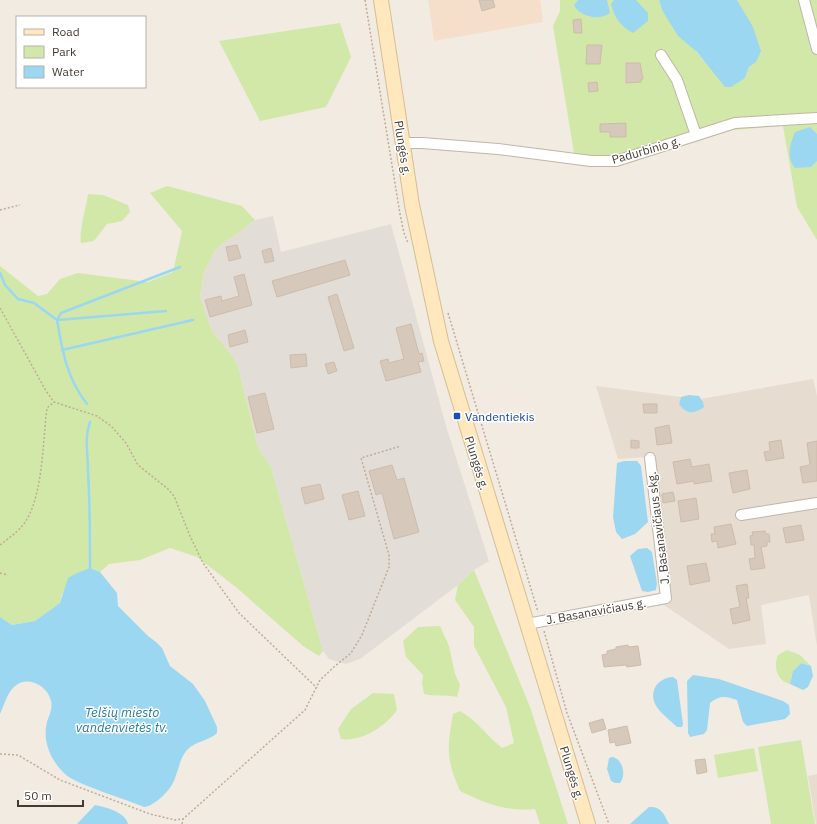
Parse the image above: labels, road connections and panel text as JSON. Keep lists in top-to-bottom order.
{
  "streets": {
    "main road": ["Plungės g."],
    "street": ["Padurbinio g.", "J. Basanavičiaus skg.", "J. Basanavičiaus g."]
  },
  "crossings": [
    ["Plungės g.", "Padurbinio g."],
    ["Plungės g.", "J. Basanavičiaus g."],
    ["J. Basanavičiaus skg.", "J. Basanavičiaus g."]
  ],
  "water": ["Telšių miesto vandenvietės tv."],
  "places": {
    "transit": ["Vandentiekis"]
  },
  "legend": ["Road", "Park", "Water"],
  "scale_bar": "50 m"
}
